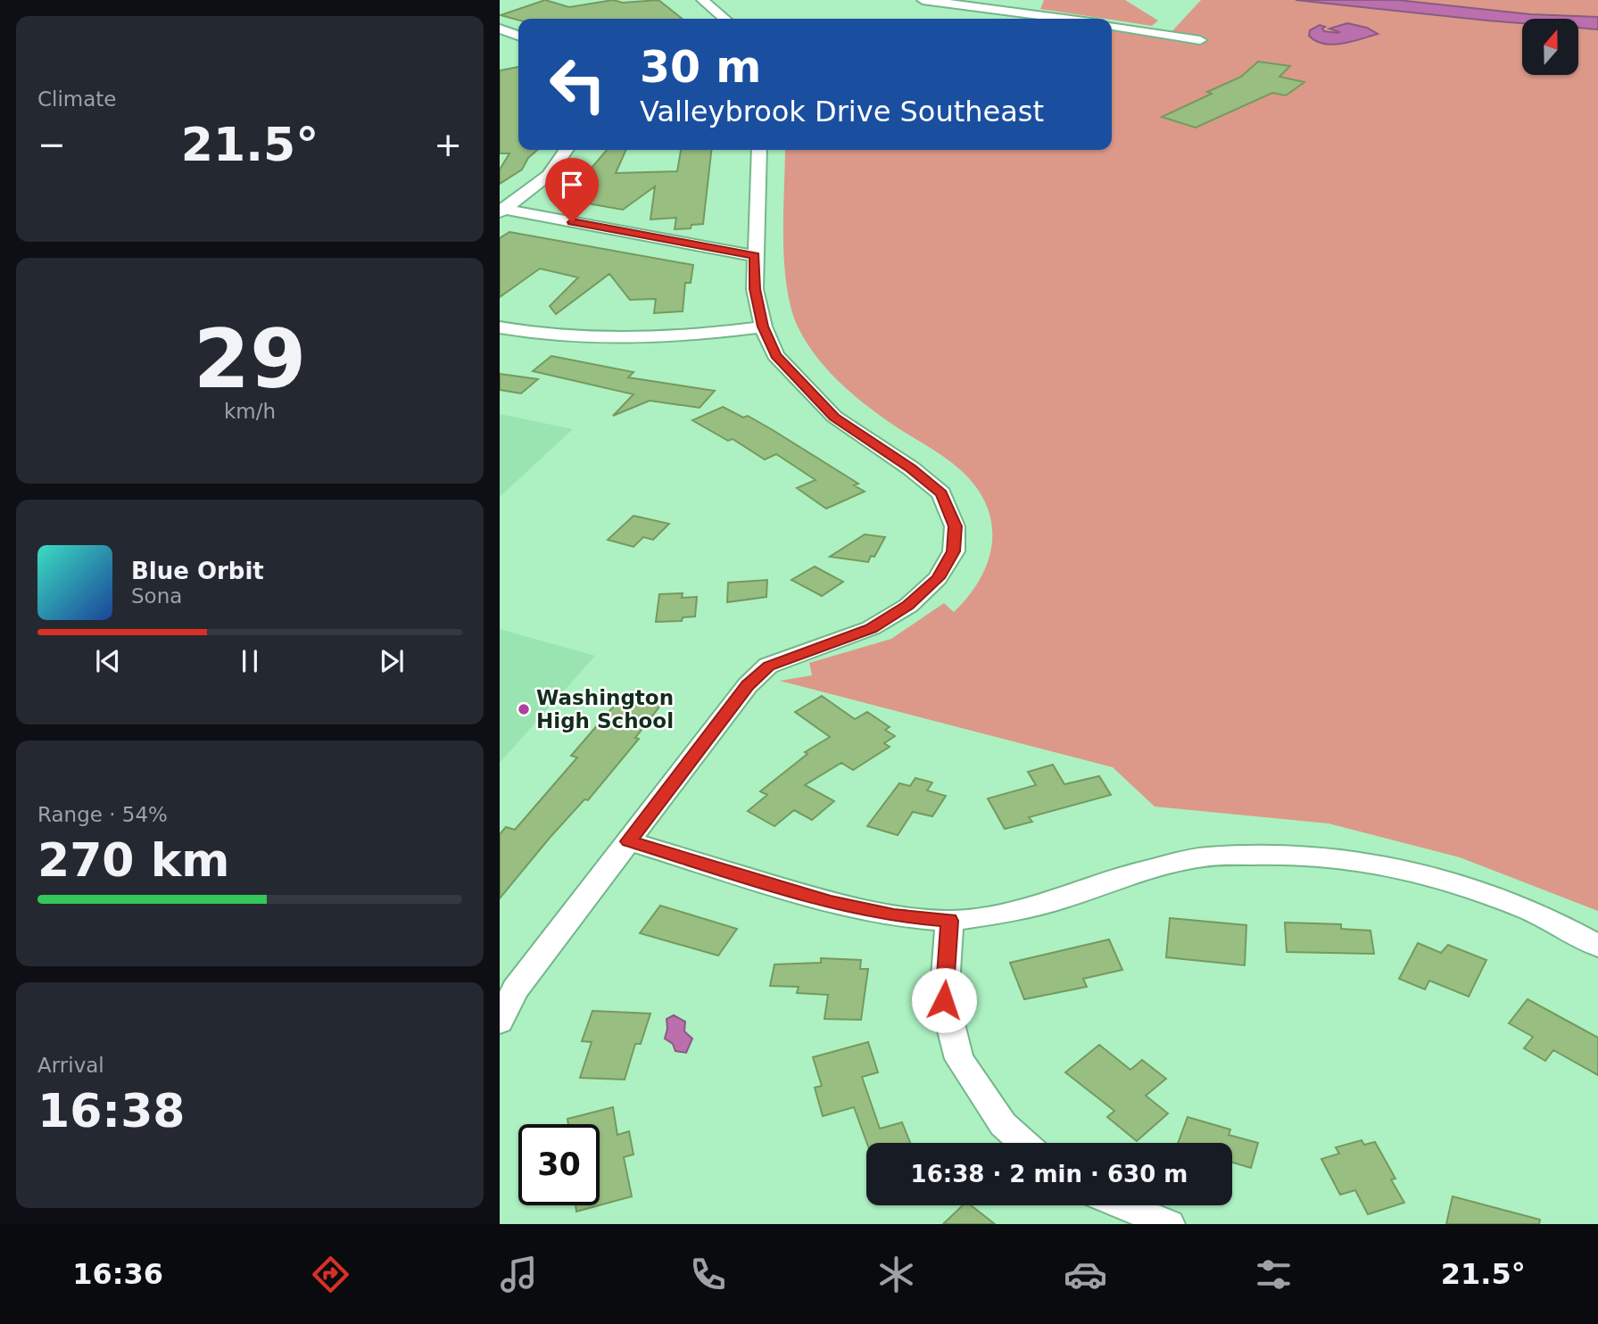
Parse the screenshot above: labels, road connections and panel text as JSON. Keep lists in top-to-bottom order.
{
  "places": ["Washington High School"],
  "north": "top",
  "page": {
    "tile": [
      "Climate",
      ["29", "km/h"],
      ["Range · 54%", "270 km"],
      ["Arrival", "16:38"]
    ],
    "turn": ["30 m", "Valleybrook Drive Southeast"],
    "heat": ["−", "21.5°", "+"],
    "song": ["Blue Orbit", "Sona"],
    "limit": "30",
    "trip": "16:38 · 2 min · 630 m",
    "tabs": ["16:36", "21.5°"]
  }
}
